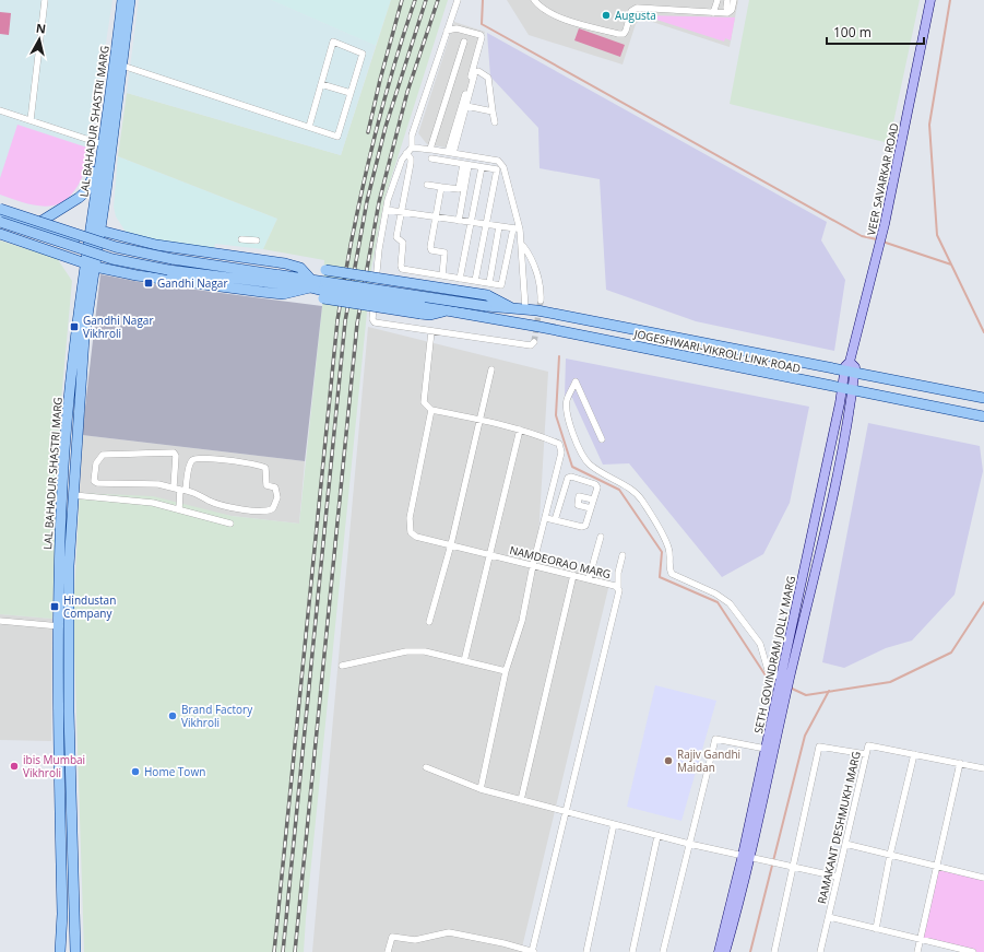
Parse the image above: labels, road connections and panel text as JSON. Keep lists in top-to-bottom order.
{
  "streets": {
    "main road": ["LAL BAHADUR SHASTRI MARG", "JOGESHWARI-VIKROLI LINK ROAD"],
    "street": [
      "VEER SAVARKAR ROAD",
      "NAMDEORAO MARG",
      "SETH GOVINDRAM JOLLY MARG",
      "RAMAKANT DESHMUKH MARG"
    ]
  },
  "crossings": [
    ["VEER SAVARKAR ROAD", "JOGESHWARI-VIKROLI LINK ROAD"],
    ["JOGESHWARI-VIKROLI LINK ROAD", "SETH GOVINDRAM JOLLY MARG"]
  ],
  "places": {
    "other": [
      "Augusta",
      "Brand Factory Vikhroli",
      "Rajiv Gandhi Maidan",
      "ibis Mumbai Vikhroli",
      "Home Town"
    ],
    "transit": ["Gandhi Nagar", "Gandhi Nagar Vikhroli", "Hindustan Company"]
  },
  "scale_bar": "100 m",
  "north": "top"
}
